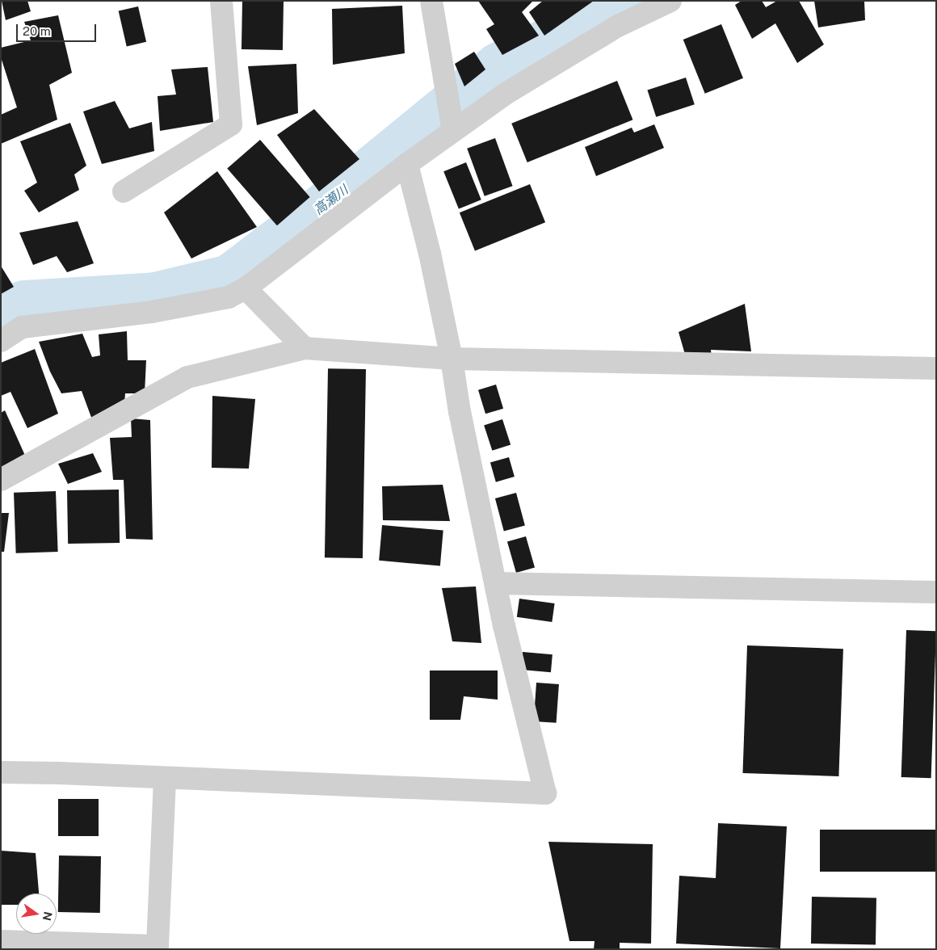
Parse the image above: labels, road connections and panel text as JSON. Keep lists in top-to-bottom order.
{
  "water": ["高瀬川"],
  "scale_bar": "20 m",
  "north": "right"
}
